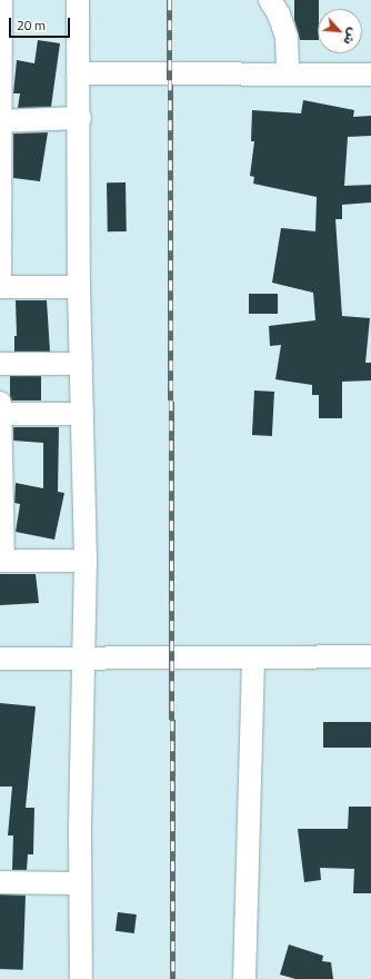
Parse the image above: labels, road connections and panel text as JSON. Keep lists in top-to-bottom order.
{
  "scale_bar": "20 m",
  "north": "bottom right"
}
